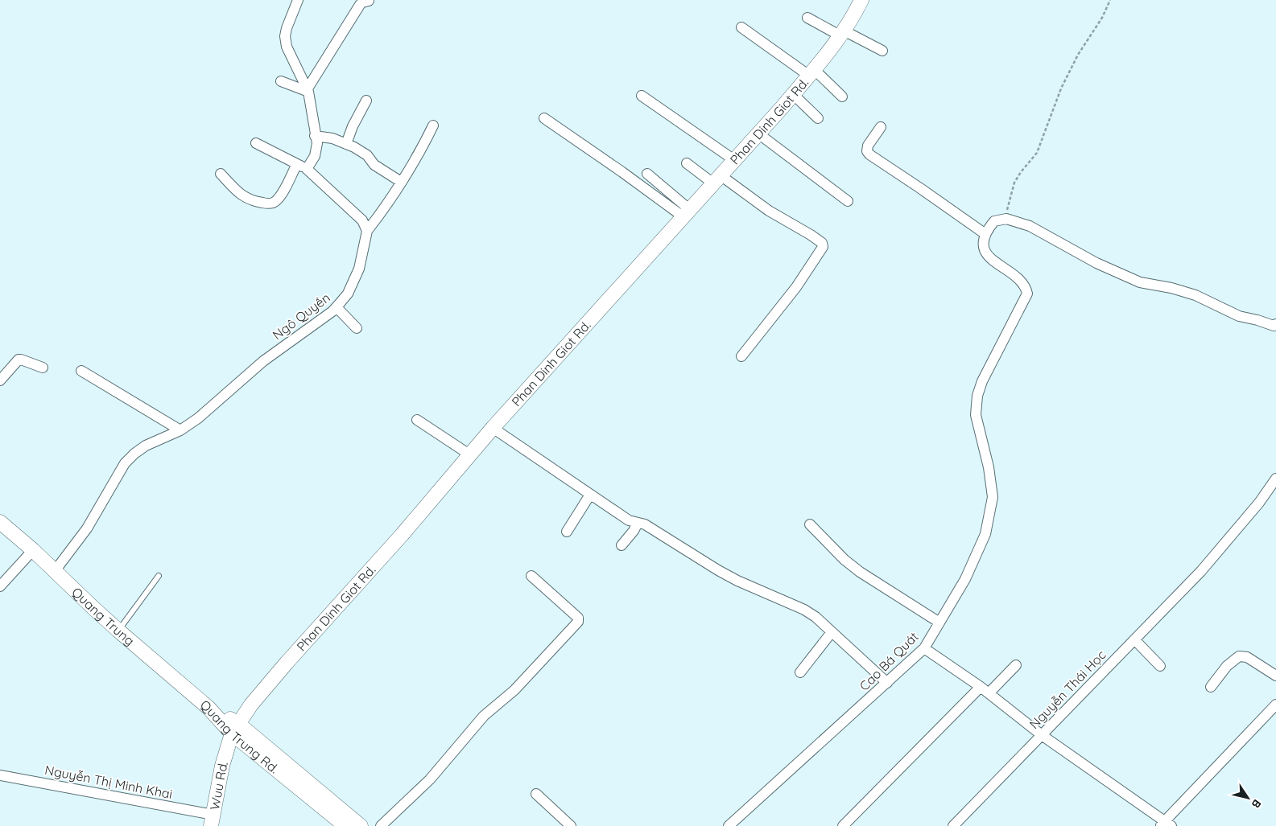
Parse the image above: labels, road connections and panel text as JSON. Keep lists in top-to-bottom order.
{
  "streets": {
    "main road": [
      "Phan Dinh Giot Rd.",
      "Quang Trung",
      "Quang Trung Rd.",
      "Wuu Rd."
    ],
    "street": [
      "Ngô Quyền",
      "Cao Bá Quát",
      "Nguyễn Thái Học",
      "Nguyễn Thị Minh Khai"
    ]
  },
  "crossings": [
    ["Phan Dinh Giot Rd.", "Quang Trung Rd."],
    ["Phan Dinh Giot Rd.", "Wuu Rd."],
    ["Ngô Quyền", "Quang Trung"],
    ["Quang Trung", "Quang Trung Rd."],
    ["Quang Trung Rd.", "Wuu Rd."],
    ["Nguyễn Thị Minh Khai", "Wuu Rd."]
  ],
  "north": "bottom right"
}
